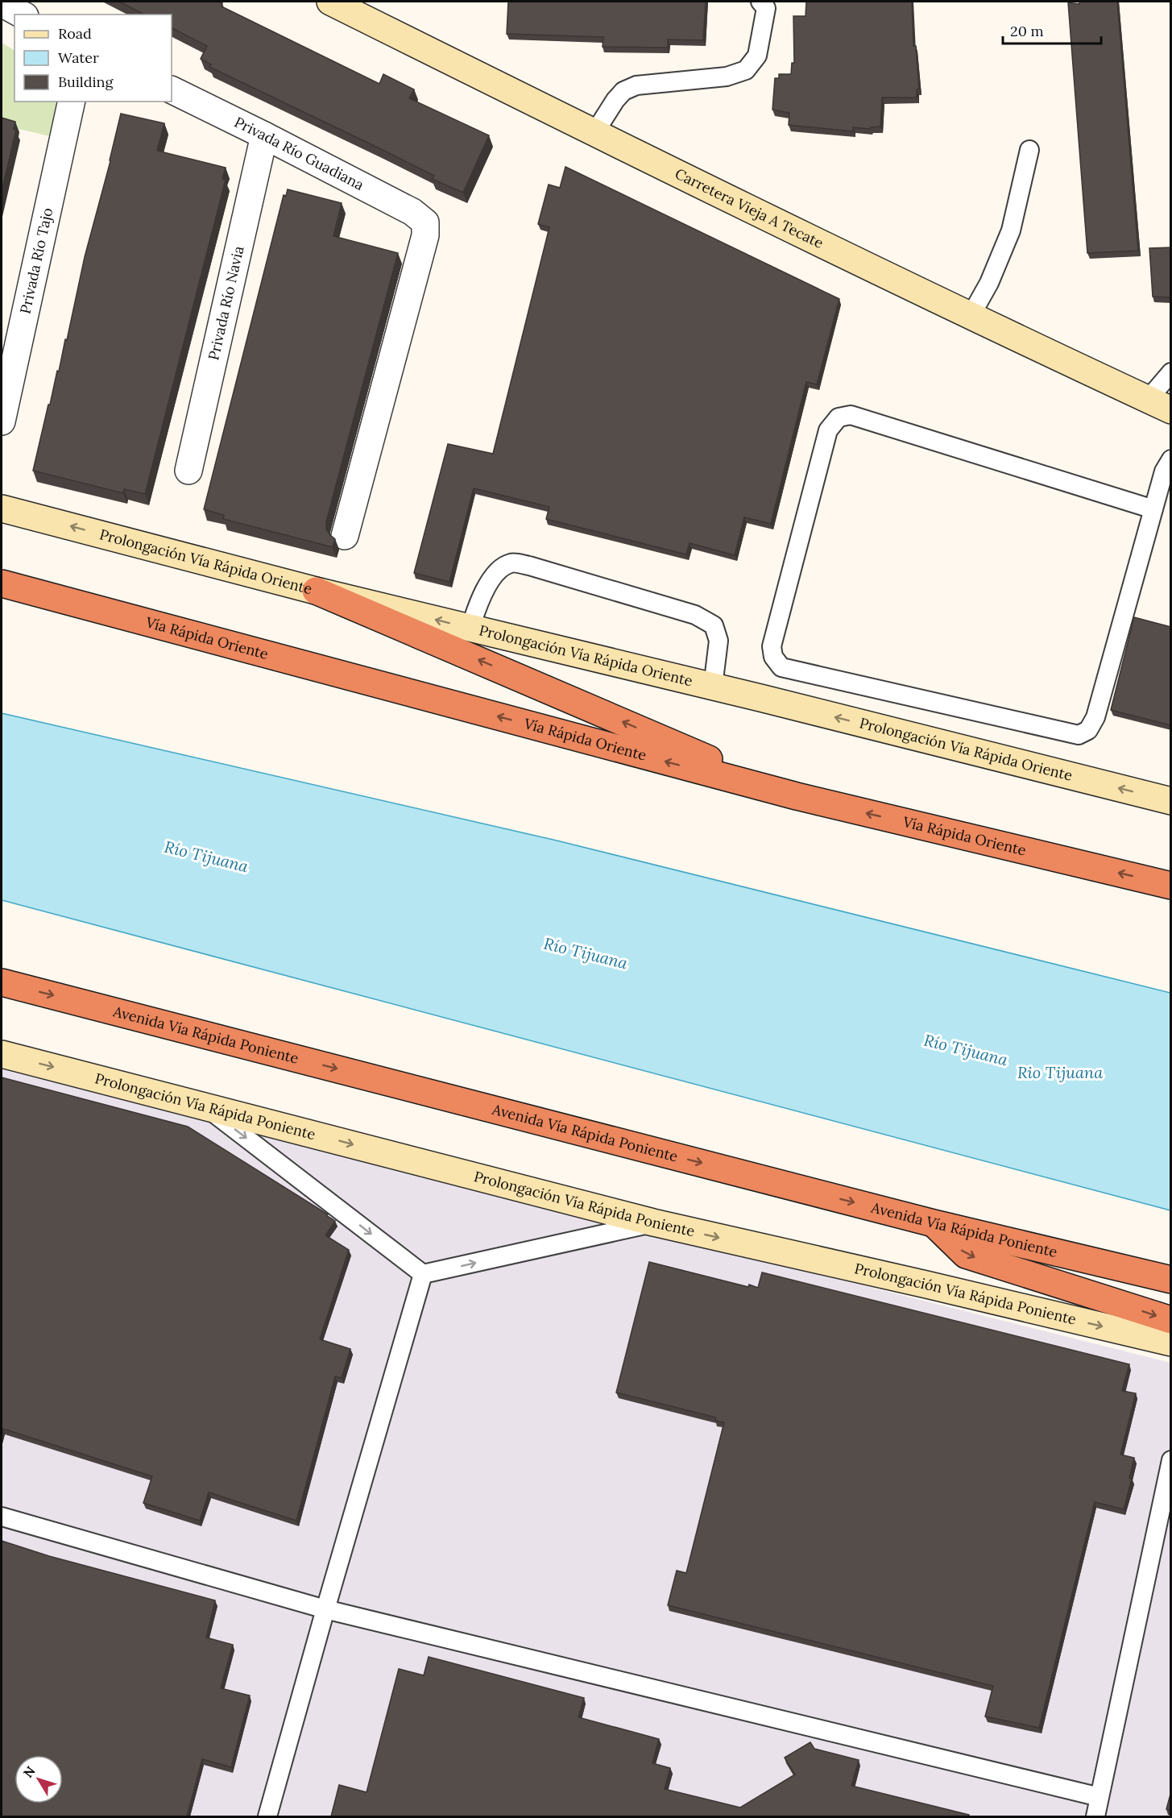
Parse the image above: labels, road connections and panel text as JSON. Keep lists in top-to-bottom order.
{
  "streets": {
    "highway": ["Vía Rápida Oriente", "Avenida Vía Rápida Poniente"],
    "main road": ["Carretera Vieja A Tecate", "Prolongación Vía Rápida Oriente", "Prolongación Vía Rápida Poniente"],
    "street": ["Privada Río Guadiana", "Privada Río Tajo", "Privada Río Navia"]
  },
  "crossings": [
    ["Privada Río Guadiana", "Privada Río Navia"]
  ],
  "one_way": ["Prolongación Vía Rápida Oriente", "Avenida Vía Rápida Poniente", "Prolongación Vía Rápida Poniente"],
  "water": ["Río Tijuana", "Rio Tijuana"],
  "legend": ["Road", "Water", "Building"],
  "scale_bar": "20 m",
  "north": "top left"
}
